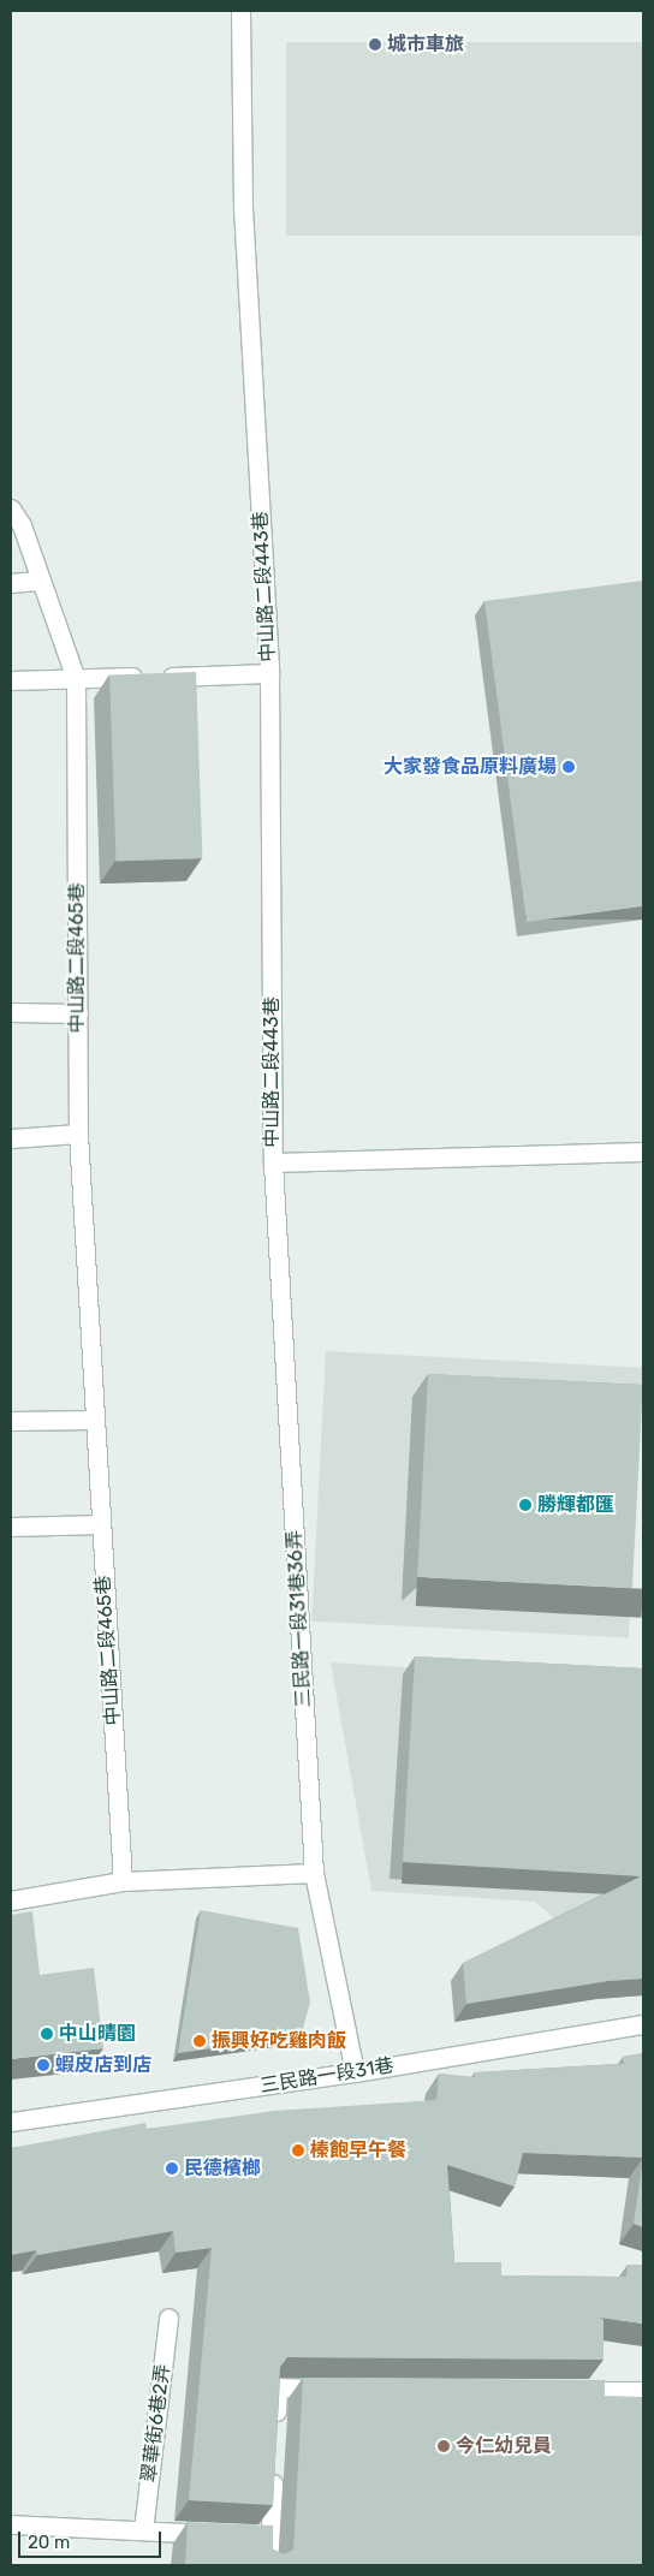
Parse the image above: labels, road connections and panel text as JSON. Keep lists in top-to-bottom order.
{
  "streets": {
    "street": [
      "中山路二段443巷",
      "中山路二段465巷",
      "三民路一段31巷36弄",
      "三民路一段31巷",
      "翠華街6巷2弄"
    ]
  },
  "crossings": [
    ["中山路二段443巷", "三民路一段31巷36弄"],
    ["三民路一段31巷36弄", "三民路一段31巷"]
  ],
  "places": [
    "城市車旅",
    "大家發食品原料廣場",
    "勝輝都匯",
    "中山晴園",
    "振興好吃雞肉飯",
    "蝦皮店到店",
    "榛飽早午餐",
    "民德檳榔",
    "今仁幼兒員"
  ],
  "scale_bar": "20 m"
}
